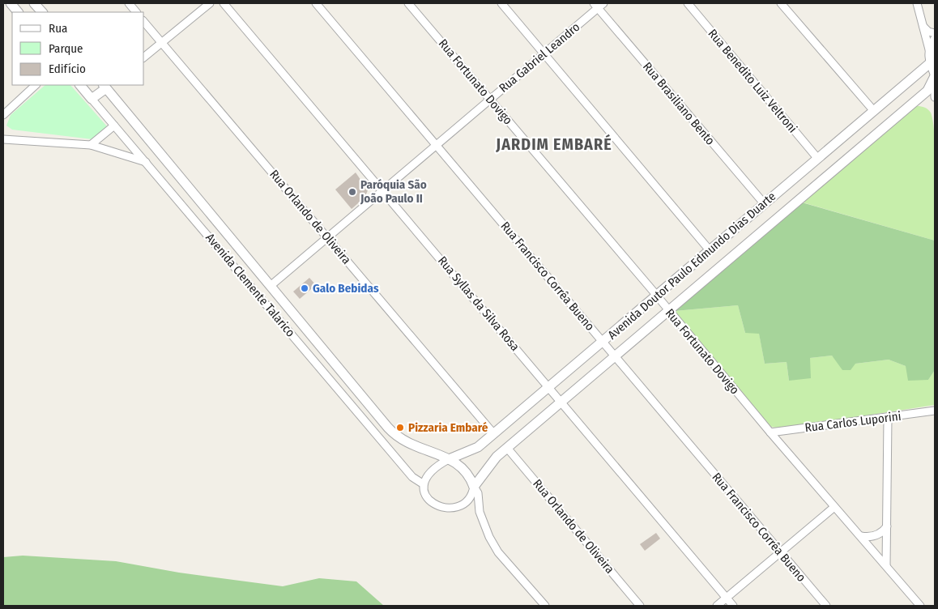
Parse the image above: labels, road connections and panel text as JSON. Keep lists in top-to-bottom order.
{
  "streets": {
    "street": [
      "Rua Gabriel Leandro",
      "Rua Benedito Luiz Veltroni",
      "Rua Fortunato Dovigo",
      "Rua Brasiliano Bento",
      "Rua Orlando de Oliveira",
      "Avenida Doutor Paulo Edmundo Dias Duarte",
      "Rua Francisco Corrêa Bueno",
      "Avenida Clemente Talarico",
      "Rua Syllas da Silva Rosa",
      "Rua Carlos Luporini"
    ]
  },
  "crossings": [
    ["Rua Gabriel Leandro", "Rua Fortunato Dovigo"],
    ["Rua Gabriel Leandro", "Rua Brasiliano Bento"],
    ["Rua Gabriel Leandro", "Rua Orlando de Oliveira"],
    ["Rua Gabriel Leandro", "Rua Francisco Corrêa Bueno"],
    ["Rua Gabriel Leandro", "Avenida Clemente Talarico"],
    ["Rua Gabriel Leandro", "Rua Syllas da Silva Rosa"],
    ["Rua Benedito Luiz Veltroni", "Avenida Doutor Paulo Edmundo Dias Duarte"],
    ["Rua Fortunato Dovigo", "Avenida Doutor Paulo Edmundo Dias Duarte"],
    ["Rua Fortunato Dovigo", "Rua Carlos Luporini"],
    ["Rua Brasiliano Bento", "Avenida Doutor Paulo Edmundo Dias Duarte"],
    ["Rua Orlando de Oliveira", "Avenida Doutor Paulo Edmundo Dias Duarte"],
    ["Avenida Doutor Paulo Edmundo Dias Duarte", "Rua Francisco Corrêa Bueno"],
    ["Avenida Doutor Paulo Edmundo Dias Duarte", "Avenida Clemente Talarico"],
    ["Avenida Doutor Paulo Edmundo Dias Duarte", "Rua Syllas da Silva Rosa"]
  ],
  "districts": ["JARDIM EMBARÉ"],
  "places": ["Paróquia São João Paulo II", "Galo Bebidas", "Pizzaria Embaré"],
  "legend": ["Rua", "Parque", "Edifício"]
}
